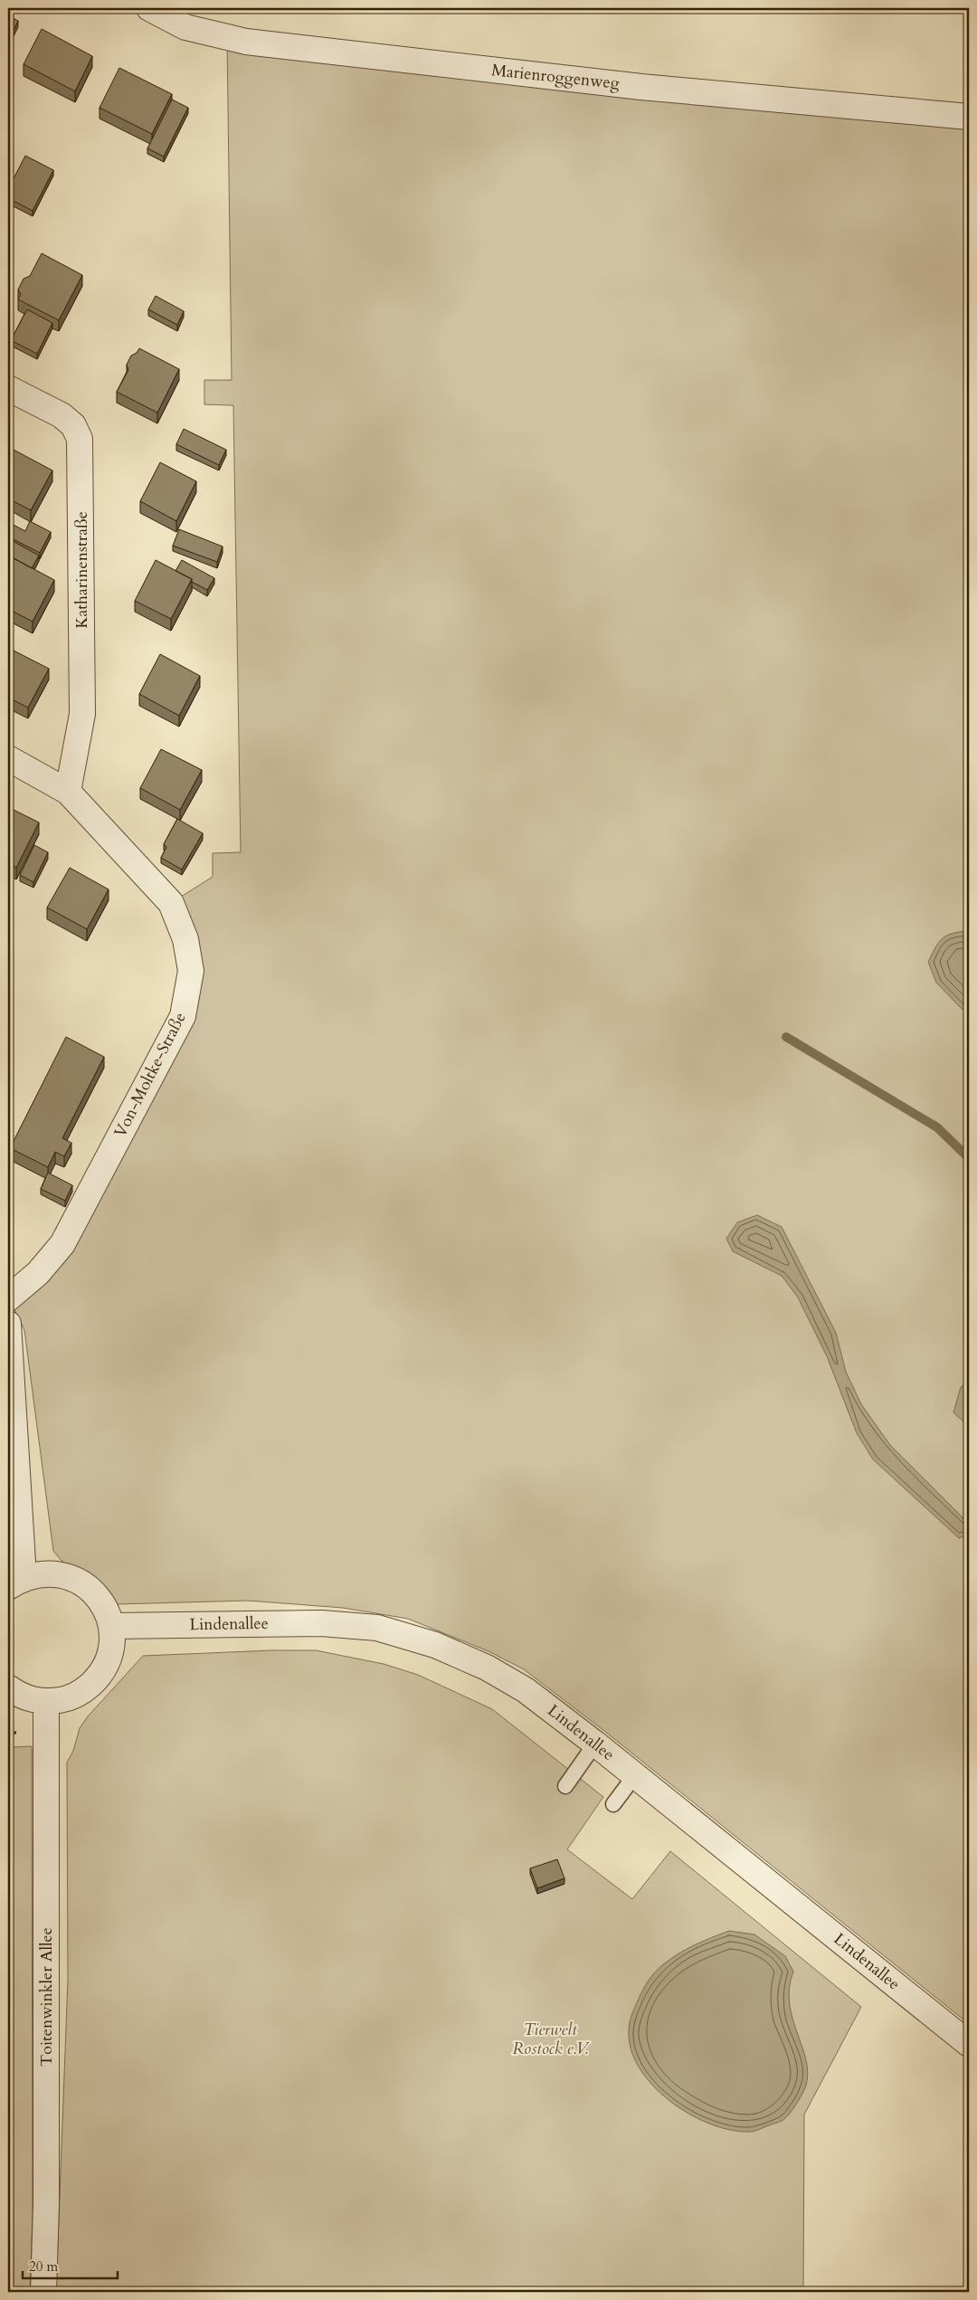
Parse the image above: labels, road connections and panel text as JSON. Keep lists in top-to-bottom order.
{
  "streets": {
    "street": [
      "Marienroggenweg",
      "Katharinenstraße",
      "Von-Moltke-Straße",
      "Lindenallee",
      "Toitenwinkler Allee"
    ]
  },
  "crossings": [
    ["Katharinenstraße", "Von-Moltke-Straße"]
  ],
  "parks": ["Tierwelt Rostock e.V."],
  "scale_bar": "20 m"
}
